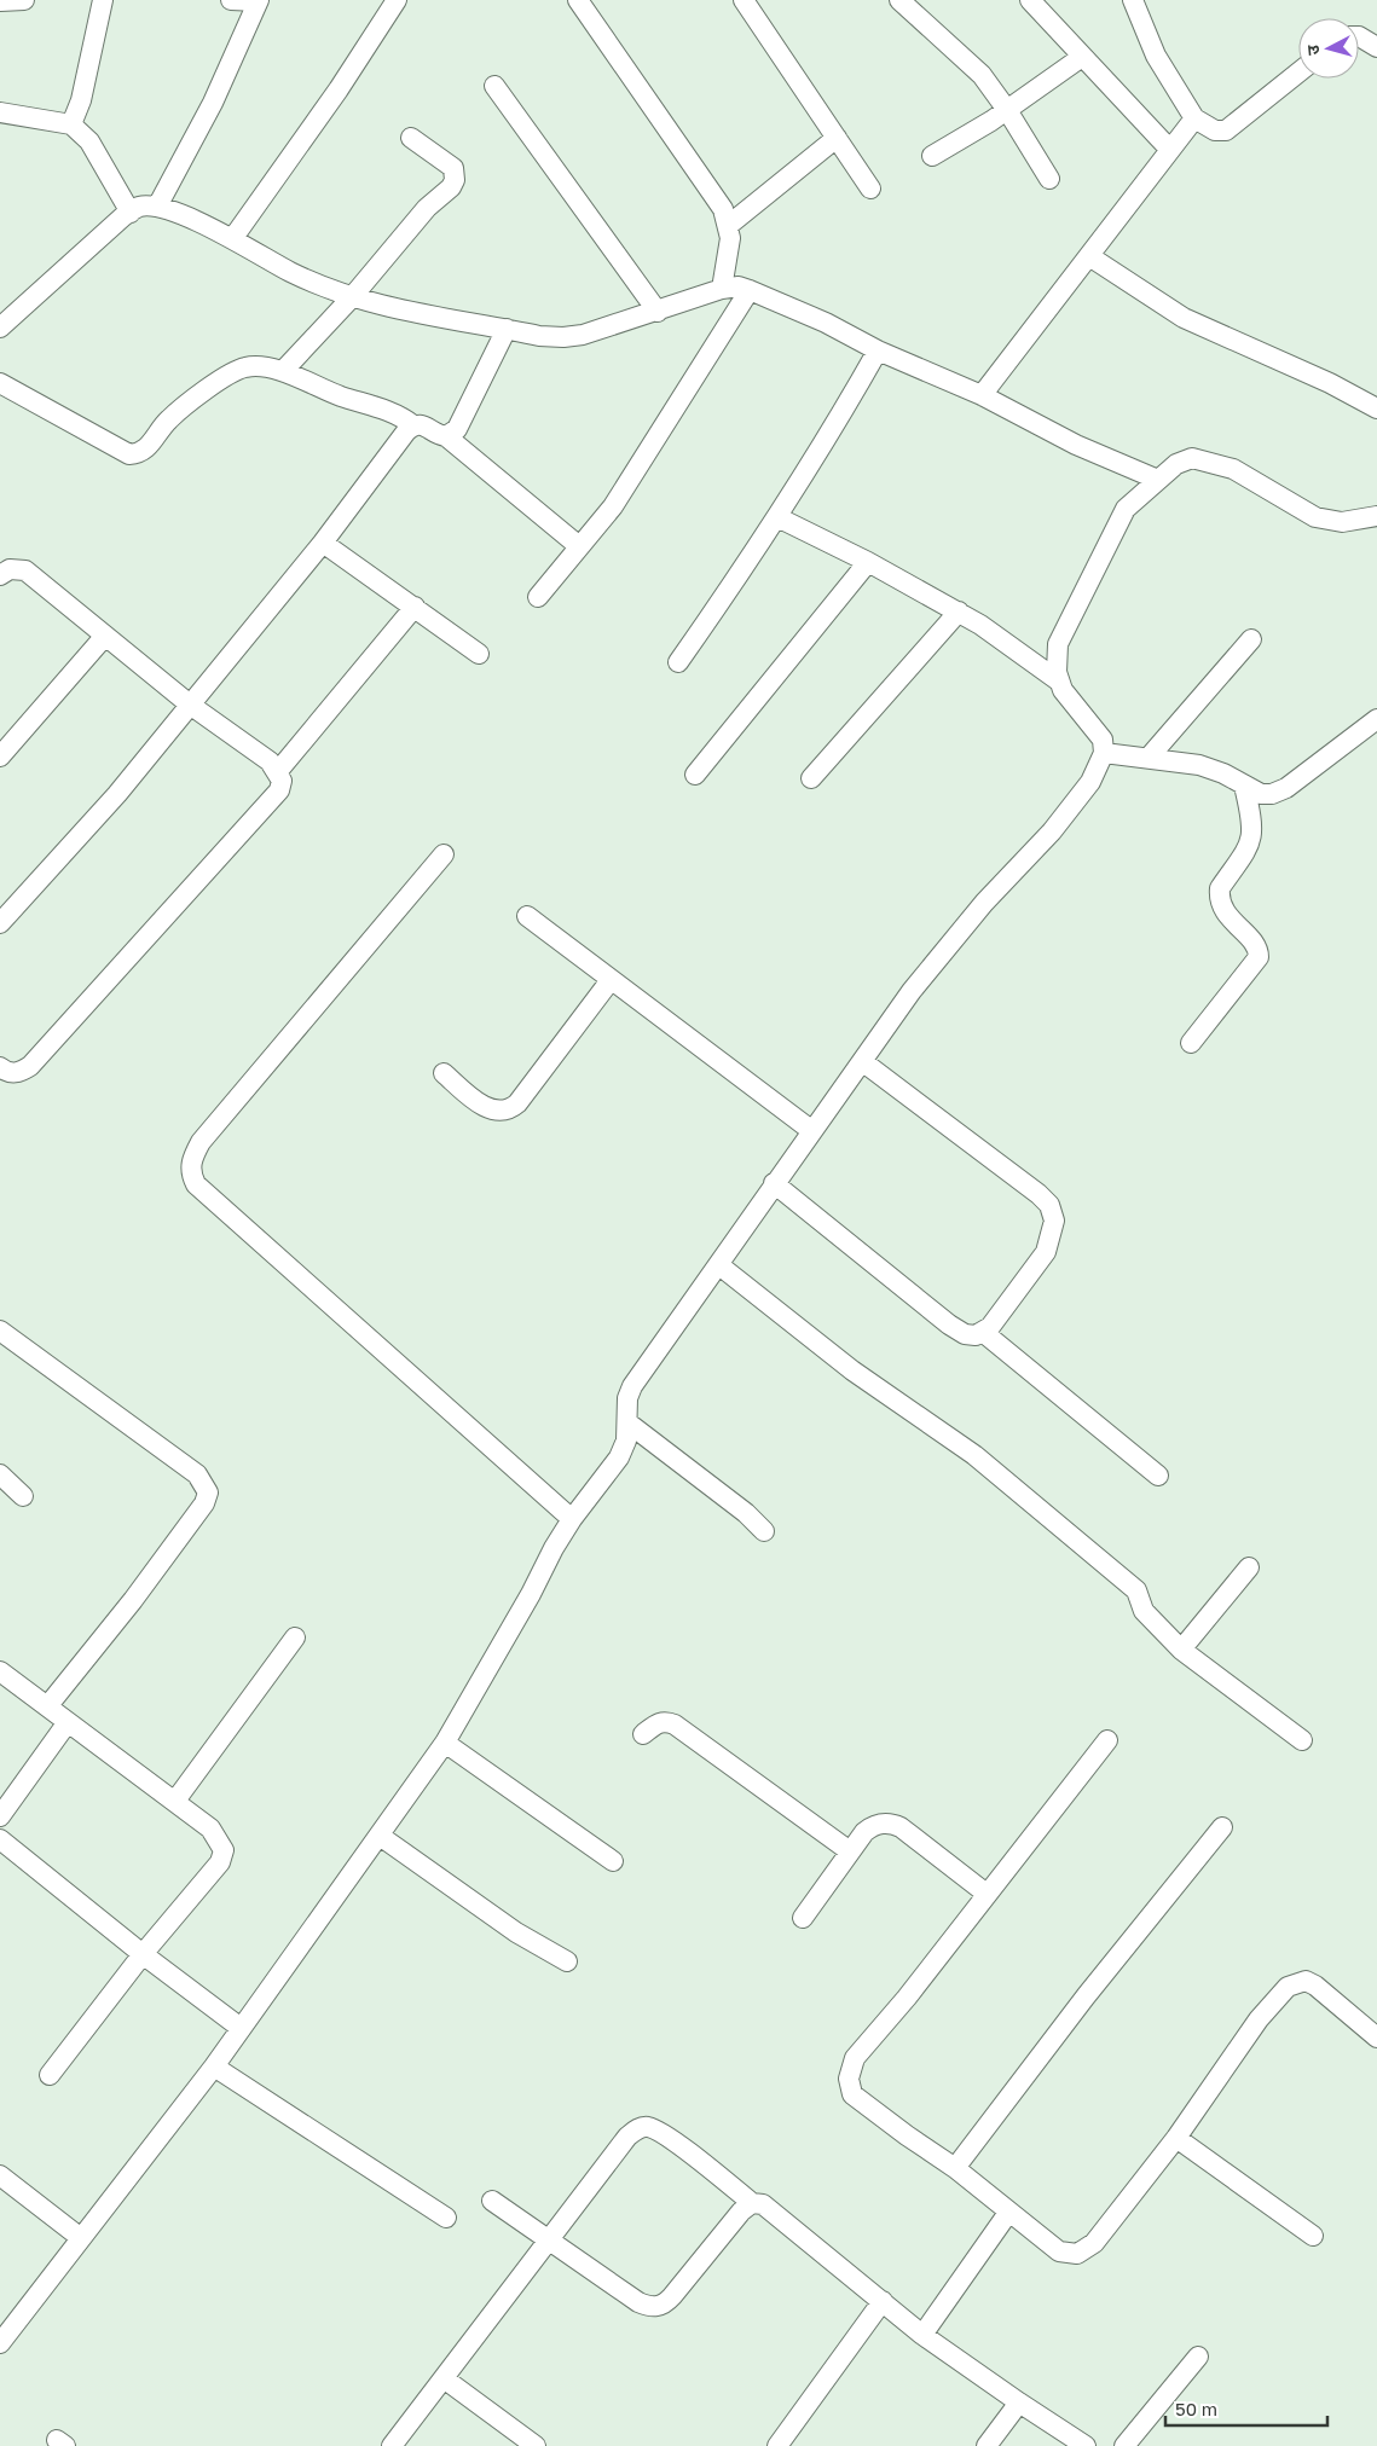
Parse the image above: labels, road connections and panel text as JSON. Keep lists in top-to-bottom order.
{
  "scale_bar": "50 m",
  "north": "left"
}
